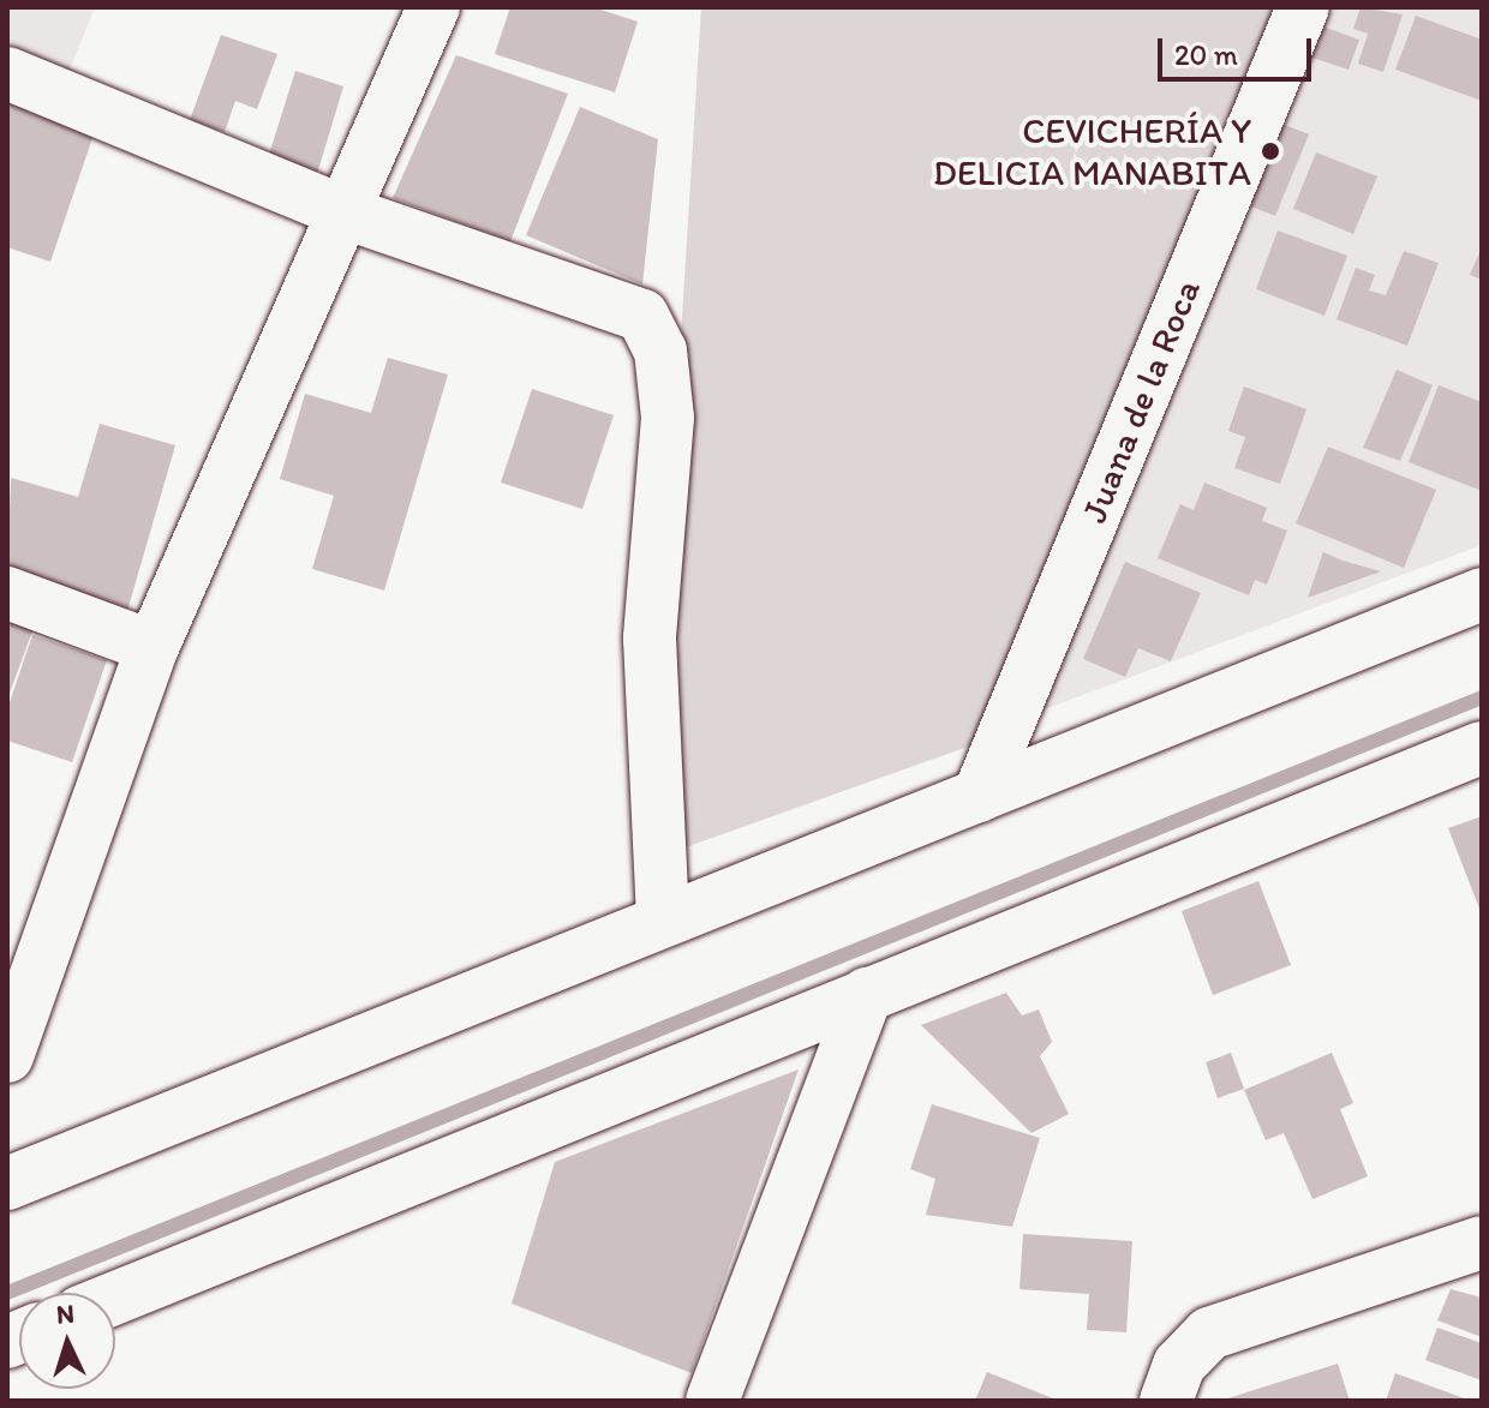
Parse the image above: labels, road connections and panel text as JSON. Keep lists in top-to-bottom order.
{
  "streets": {
    "street": ["Juana de la Roca"]
  },
  "places": ["CEVICHERÍA Y DELICIA MANABITA"],
  "scale_bar": "20 m",
  "north": "top"
}
